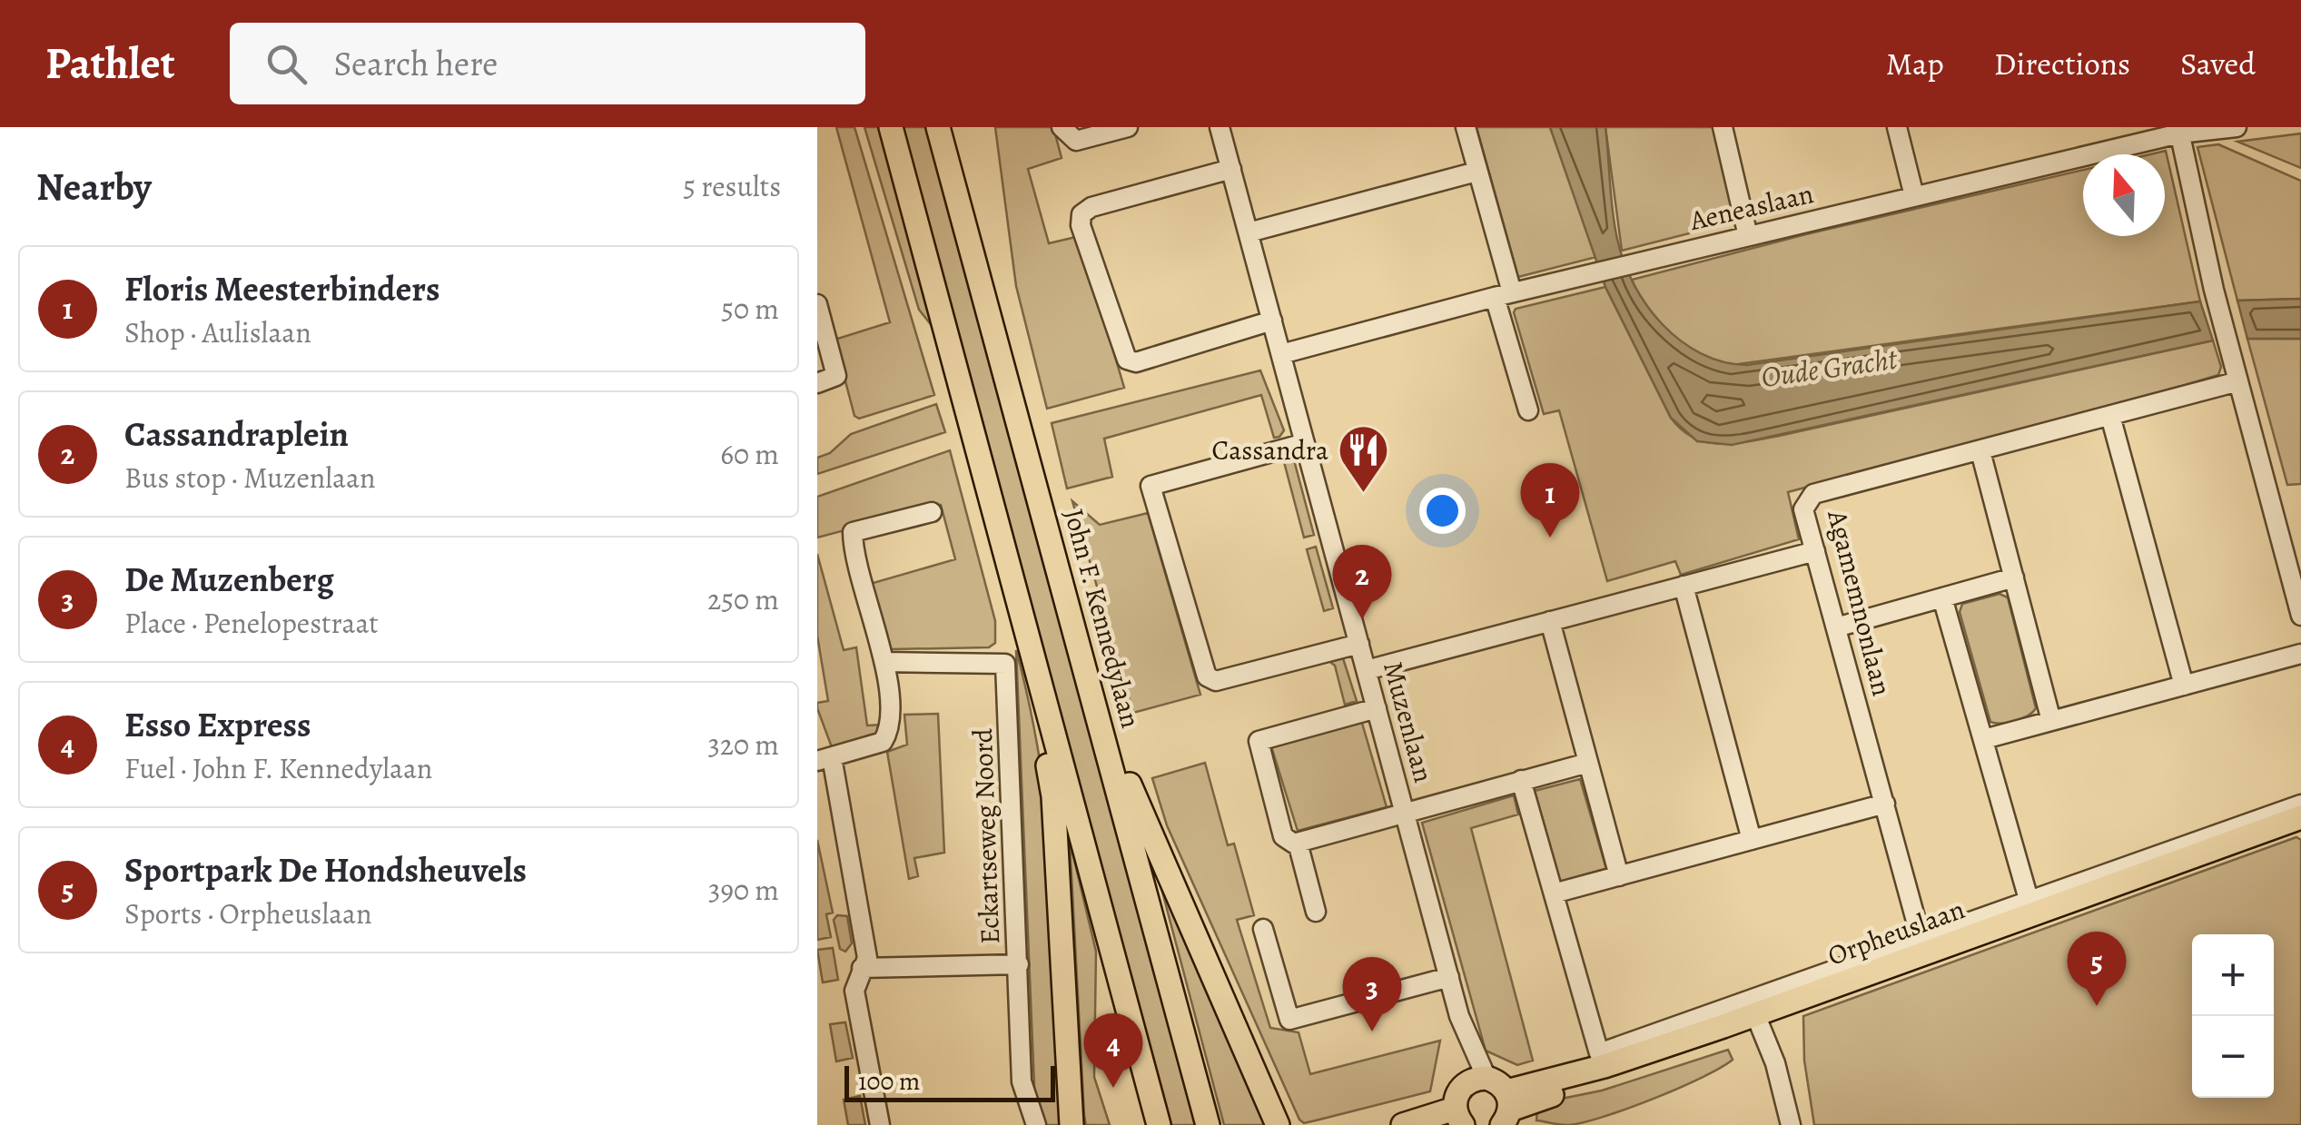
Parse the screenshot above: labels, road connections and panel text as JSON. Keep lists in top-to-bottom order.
{
  "streets": {
    "main road": ["John F. Kennedylaan", "Orpheuslaan"],
    "street": [
      "Aeneaslaan",
      "Agamemnonlaan",
      "Muzenlaan",
      "Eckartseweg Noord"
    ]
  },
  "crossings": [
    ["Aeneaslaan", "Muzenlaan"],
    ["Agamemnonlaan", "Orpheuslaan"]
  ],
  "water": ["Oude Gracht"],
  "places": {
    "restaurant": ["Cassandra"]
  },
  "scale_bar": "100 m",
  "north": "top",
  "page": {
    "header": "Pathlet",
    "search": "Search here",
    "nav": ["Map", "Directions", "Saved"],
    "heading": ["Nearby", "5 results"],
    "list": [
      {
        "mark": "1",
        "name": "Floris Meesterbinders",
        "note": "Shop · Aulislaan",
        "value": "50 m"
      },
      {
        "mark": "2",
        "name": "Cassandraplein",
        "note": "Bus stop · Muzenlaan",
        "value": "60 m"
      },
      {
        "mark": "3",
        "name": "De Muzenberg",
        "note": "Place · Penelopestraat",
        "value": "250 m"
      },
      {
        "mark": "4",
        "name": "Esso Express",
        "note": "Fuel · John F. Kennedylaan",
        "value": "320 m"
      },
      {
        "mark": "5",
        "name": "Sportpark De Hondsheuvels",
        "note": "Sports · Orpheuslaan",
        "value": "390 m"
      }
    ],
    "pins": [
      "1",
      "2",
      "5",
      "3",
      "4"
    ],
    "map_buttons": ["+", "−"],
    "scale": "100 m"
  }
}
